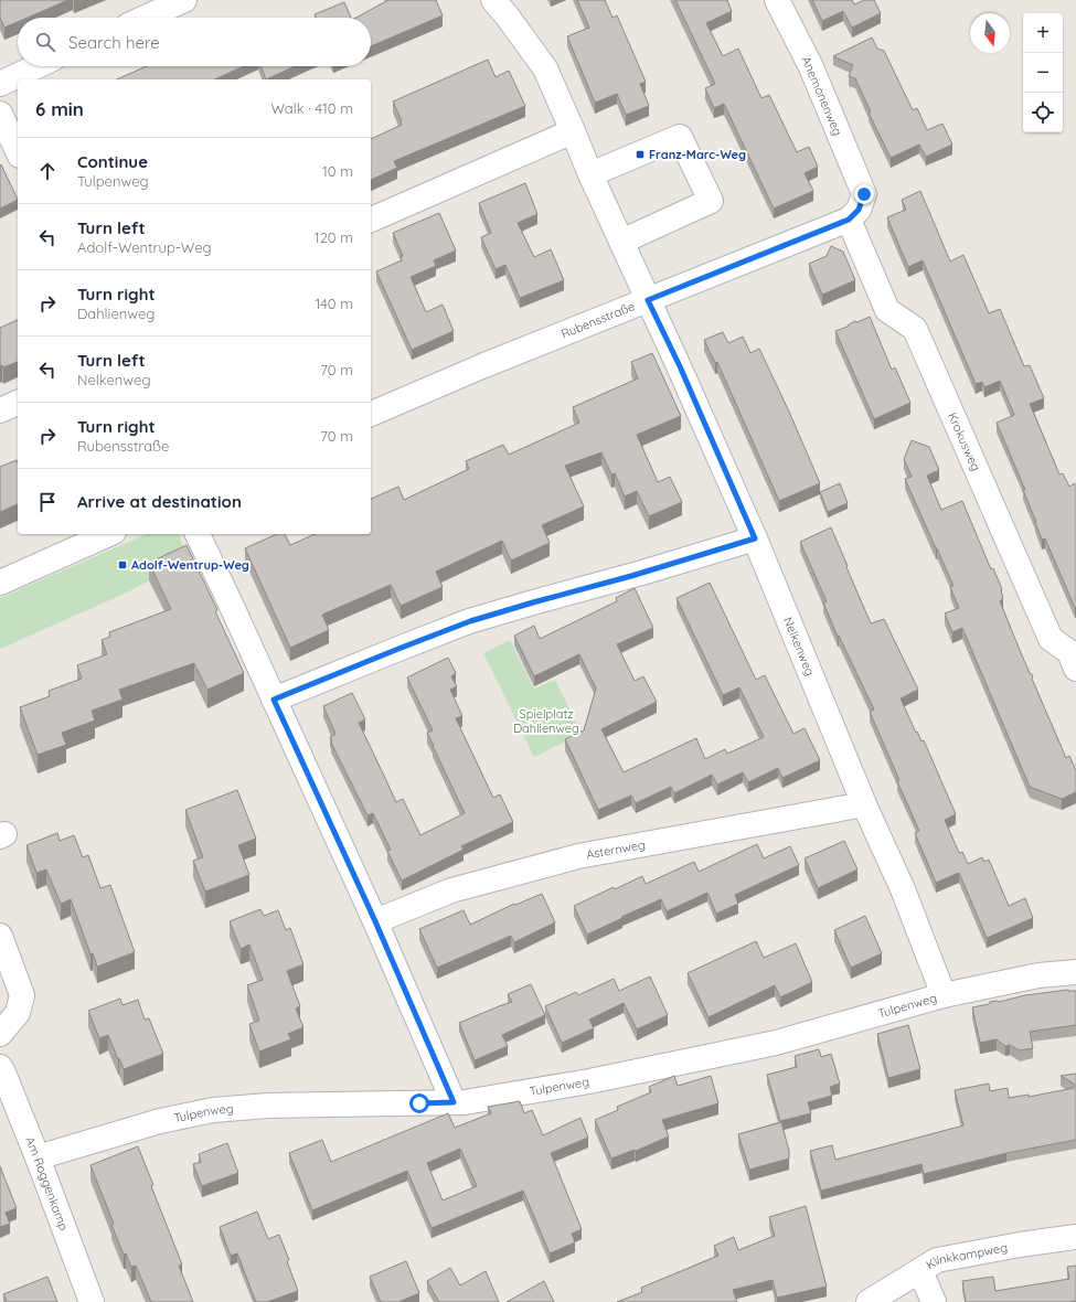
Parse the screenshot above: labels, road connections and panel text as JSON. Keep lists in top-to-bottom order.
{
  "streets": {
    "street": [
      "Anemonenweg",
      "Rubensstraße",
      "Krokusweg",
      "Nelkenweg",
      "Asternweg",
      "Tulpenweg",
      "Am Roggenkamp",
      "Klinkkampweg"
    ]
  },
  "crossings": [
    ["Anemonenweg", "Rubensstraße"],
    ["Anemonenweg", "Krokusweg"],
    ["Rubensstraße", "Krokusweg"],
    ["Rubensstraße", "Nelkenweg"],
    ["Nelkenweg", "Asternweg"],
    ["Nelkenweg", "Tulpenweg"],
    ["Tulpenweg", "Am Roggenkamp"]
  ],
  "parks": ["Spielplatz Dahlienweg"],
  "places": {
    "transit": ["Franz-Marc-Weg", "Adolf-Wentrup-Weg"]
  },
  "north": "bottom",
  "page": {
    "map_buttons": ["+", "−"],
    "search": "Search here",
    "heading": ["6 min", "Walk · 410 m"],
    "list": [
      ["Continue", "Tulpenweg", "10 m"],
      ["Turn left", "Adolf-Wentrup-Weg", "120 m"],
      ["Turn right", "Dahlienweg", "140 m"],
      ["Turn left", "Nelkenweg", "70 m"],
      ["Turn right", "Rubensstraße", "70 m"],
      "Arrive at destination"
    ]
  }
}
